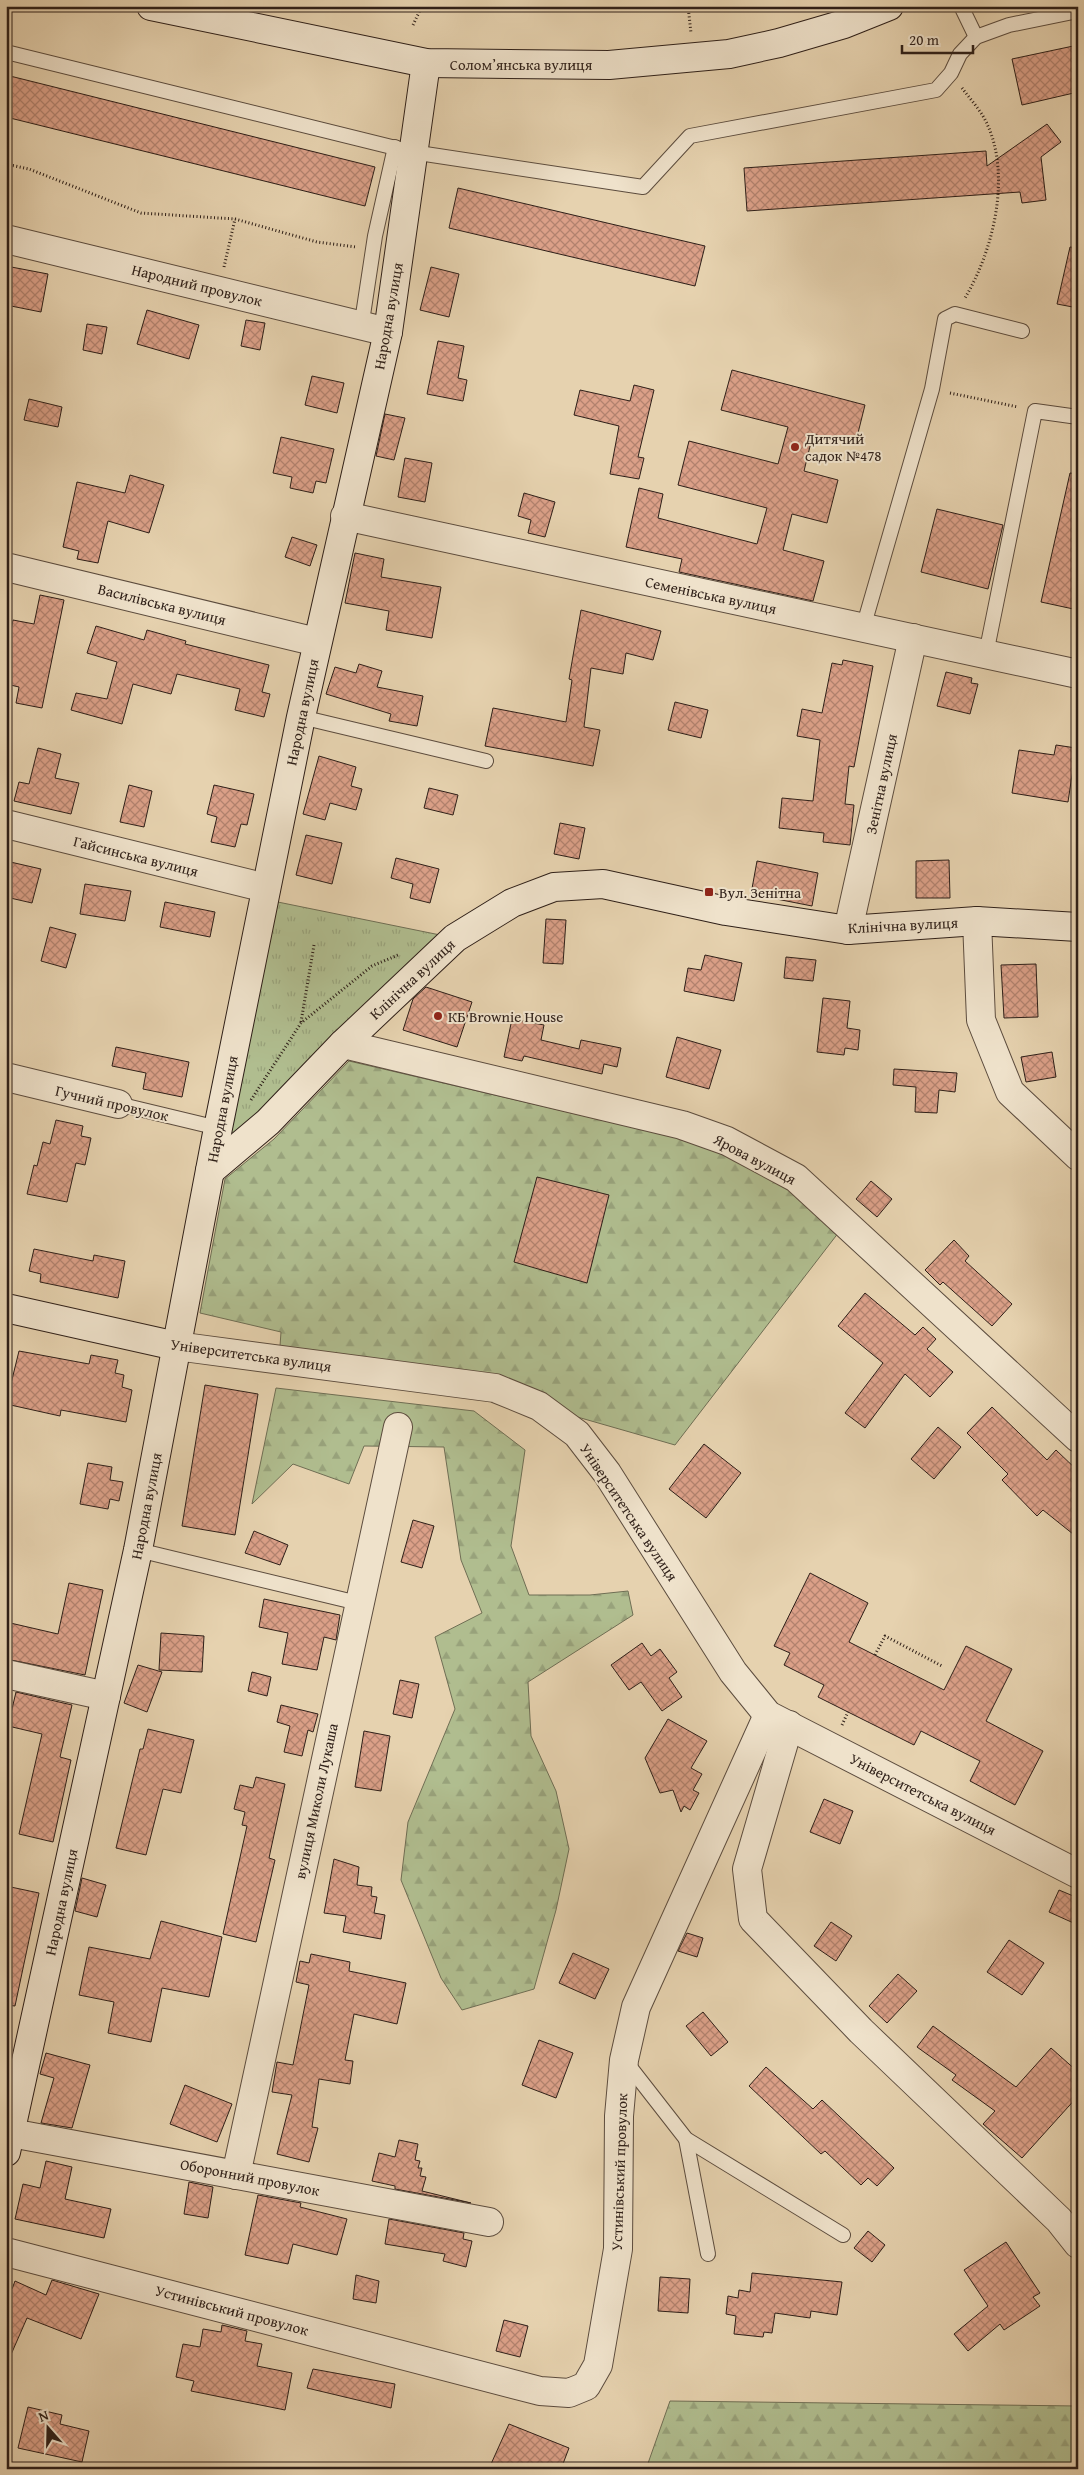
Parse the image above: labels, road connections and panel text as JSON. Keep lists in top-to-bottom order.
{
  "streets": {
    "street": [
      "Соломʼянська вулиця",
      "Народний провулок",
      "Народна вулиця",
      "Семенівська вулиця",
      "Василівська вулиця",
      "Зенітна вулиця",
      "Гайсинська вулиця",
      "Клінічна вулиця",
      "Гучний провулок",
      "Ярова вулиця",
      "Університетська вулиця",
      "вулиця Миколи Лукаша",
      "Устинівський провулок",
      "Оборонний провулок"
    ]
  },
  "crossings": [
    ["Соломʼянська вулиця", "Народна вулиця"],
    ["Народний провулок", "Народна вулиця"],
    ["Народна вулиця", "Семенівська вулиця"],
    ["Народна вулиця", "Василівська вулиця"],
    ["Народна вулиця", "Гайсинська вулиця"],
    ["Народна вулиця", "Клінічна вулиця"],
    ["Народна вулиця", "Гучний провулок"],
    ["Народна вулиця", "Університетська вулиця"],
    ["Народна вулиця", "Оборонний провулок"],
    ["Семенівська вулиця", "Зенітна вулиця"],
    ["Зенітна вулиця", "Клінічна вулиця"],
    ["Клінічна вулиця", "Ярова вулиця"],
    ["Університетська вулиця", "Устинівський провулок"],
    ["вулиця Миколи Лукаша", "Оборонний провулок"]
  ],
  "places": {
    "other": ["Дитячий садок №478", "КБ Brownie House"],
    "transit": ["Вул. Зенітна"]
  },
  "scale_bar": "20 m",
  "north": "top"
}
